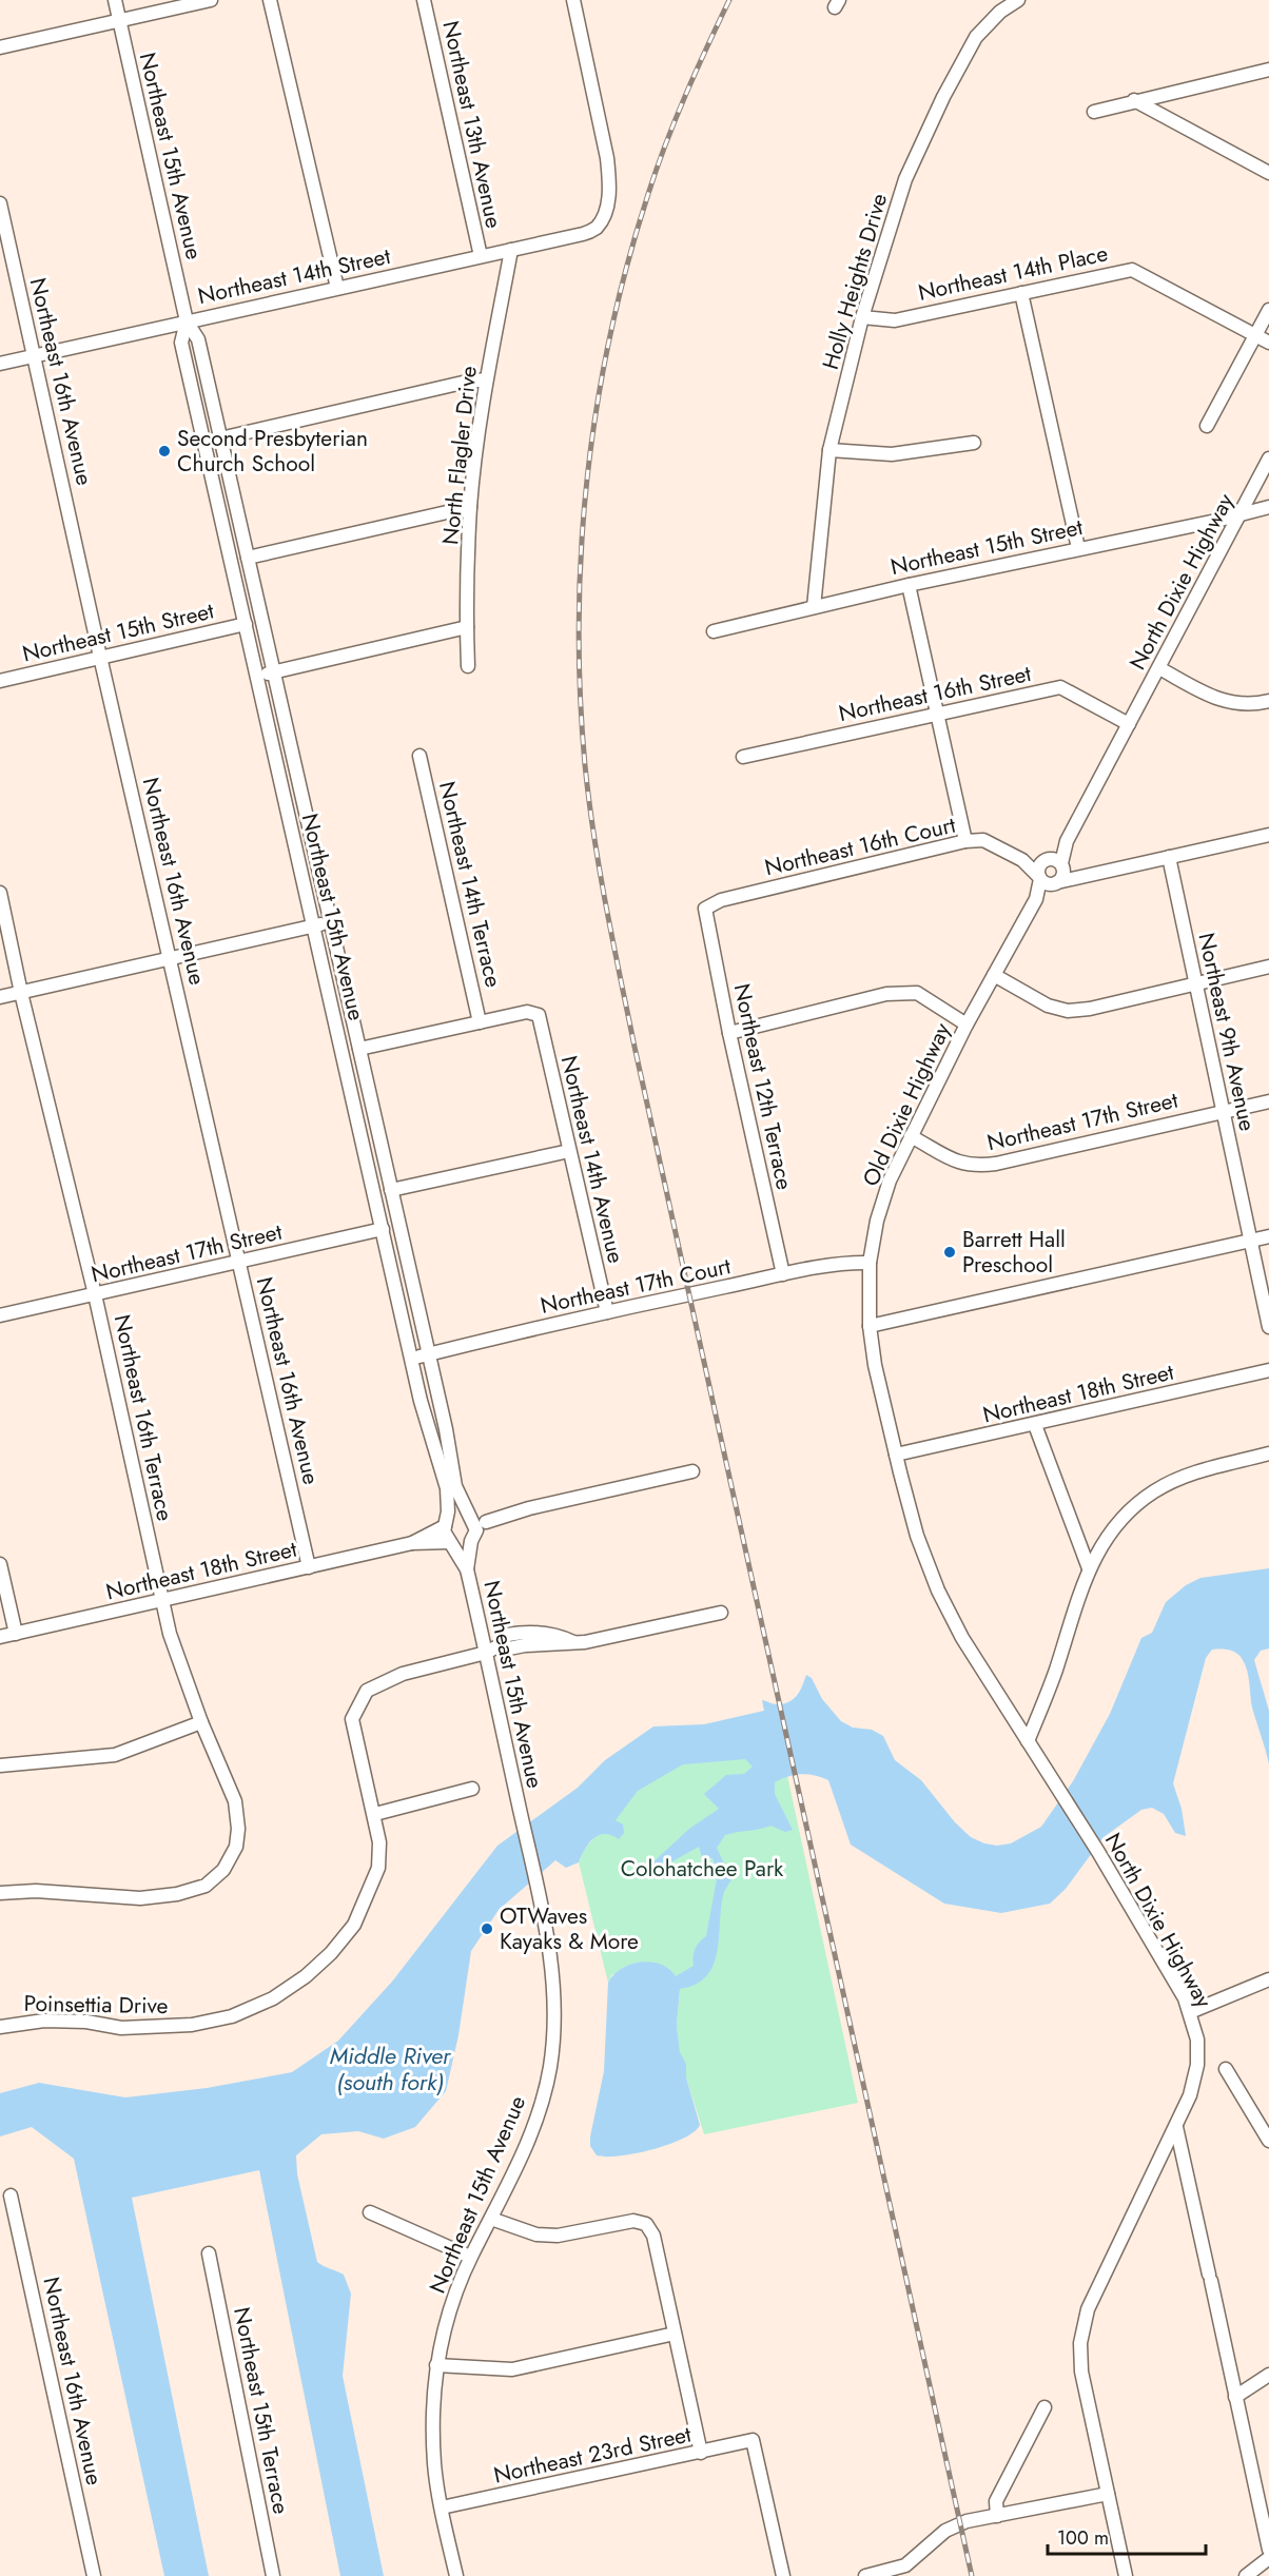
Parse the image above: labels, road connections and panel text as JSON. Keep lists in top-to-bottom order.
{
  "streets": {
    "street": [
      "Northeast 13th Avenue",
      "Northeast 15th Avenue",
      "Northeast 14th Place",
      "Northeast 14th Street",
      "Holly Heights Drive",
      "Northeast 16th Avenue",
      "North Flagler Drive",
      "Northeast 15th Street",
      "North Dixie Highway",
      "Northeast 16th Street",
      "Northeast 16th Court",
      "Northeast 14th Terrace",
      "Northeast 9th Avenue",
      "Northeast 12th Terrace",
      "Old Dixie Highway",
      "Northeast 17th Street",
      "Northeast 14th Avenue",
      "Northeast 17th Court",
      "Northeast 18th Street",
      "Northeast 16th Terrace",
      "Poinsettia Drive",
      "Northeast 15th Terrace",
      "Northeast 23rd Street"
    ]
  },
  "crossings": [
    ["Northeast 13th Avenue", "Northeast 14th Street"],
    ["Northeast 15th Avenue", "Northeast 14th Street"],
    ["Northeast 15th Avenue", "Northeast 15th Street"],
    ["Northeast 15th Avenue", "Northeast 17th Street"],
    ["Northeast 15th Avenue", "Northeast 17th Court"],
    ["Northeast 15th Avenue", "Northeast 18th Street"],
    ["Northeast 15th Avenue", "Poinsettia Drive"],
    ["Northeast 15th Avenue", "Northeast 23rd Street"],
    ["Northeast 14th Place", "Holly Heights Drive"],
    ["Northeast 14th Street", "Northeast 16th Avenue"],
    ["Northeast 14th Street", "North Flagler Drive"],
    ["Holly Heights Drive", "Northeast 15th Street"],
    ["Northeast 16th Avenue", "Northeast 15th Street"],
    ["Northeast 16th Avenue", "Northeast 17th Street"],
    ["Northeast 16th Avenue", "Northeast 18th Street"],
    ["Northeast 15th Street", "North Dixie Highway"],
    ["North Dixie Highway", "Northeast 16th Street"],
    ["North Dixie Highway", "Old Dixie Highway"],
    ["North Dixie Highway", "Northeast 18th Street"],
    ["Northeast 16th Court", "Northeast 9th Avenue"],
    ["Northeast 16th Court", "Northeast 12th Terrace"],
    ["Northeast 16th Court", "Old Dixie Highway"],
    ["Northeast 14th Terrace", "Northeast 14th Avenue"],
    ["Northeast 9th Avenue", "Northeast 17th Street"],
    ["Northeast 12th Terrace", "Northeast 17th Court"],
    ["Old Dixie Highway", "Northeast 17th Street"],
    ["Old Dixie Highway", "Northeast 17th Court"],
    ["Old Dixie Highway", "Northeast 18th Street"],
    ["Northeast 17th Street", "Northeast 16th Terrace"],
    ["Northeast 14th Avenue", "Northeast 17th Court"],
    ["Northeast 18th Street", "Northeast 16th Terrace"]
  ],
  "water": ["Middle River (south fork)"],
  "parks": ["Colohatchee Park"],
  "places": ["Second Presbyterian Church School", "Barrett Hall Preschool", "OTWaves Kayaks & More"],
  "scale_bar": "100 m"
}
